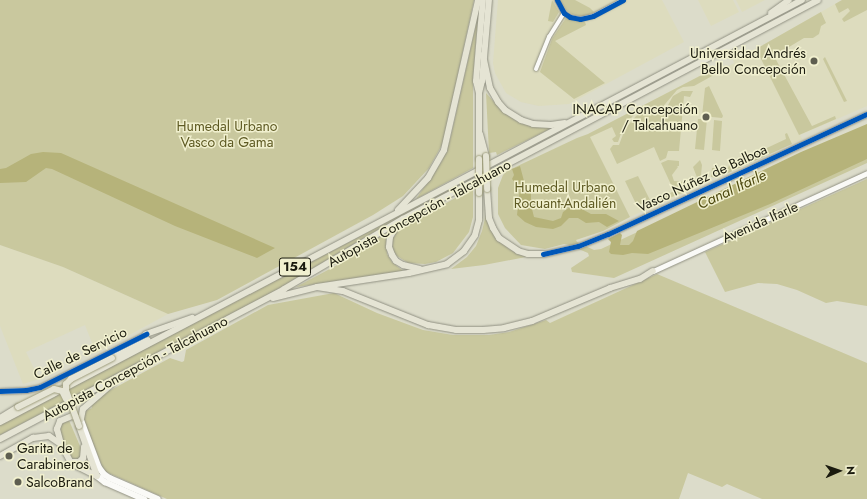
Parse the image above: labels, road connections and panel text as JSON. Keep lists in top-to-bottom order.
{
  "streets": {
    "main road": ["Autopista Concepción - Talcahuano", "154"],
    "street": ["Vasco Núñez de Balboa", "Avenida Ifarle", "Calle de Servicio"]
  },
  "water": ["Canal Ifarle"],
  "parks": ["Humedal Urbano Vasco da Gama", "Humedal Urbano Rocuant-Andalién"],
  "places": [
    "Universidad Andrés Bello Concepción",
    "INACAP Concepción / Talcahuano",
    "Garita de Carabineros",
    "SalcoBrand"
  ],
  "north": "right"
}
